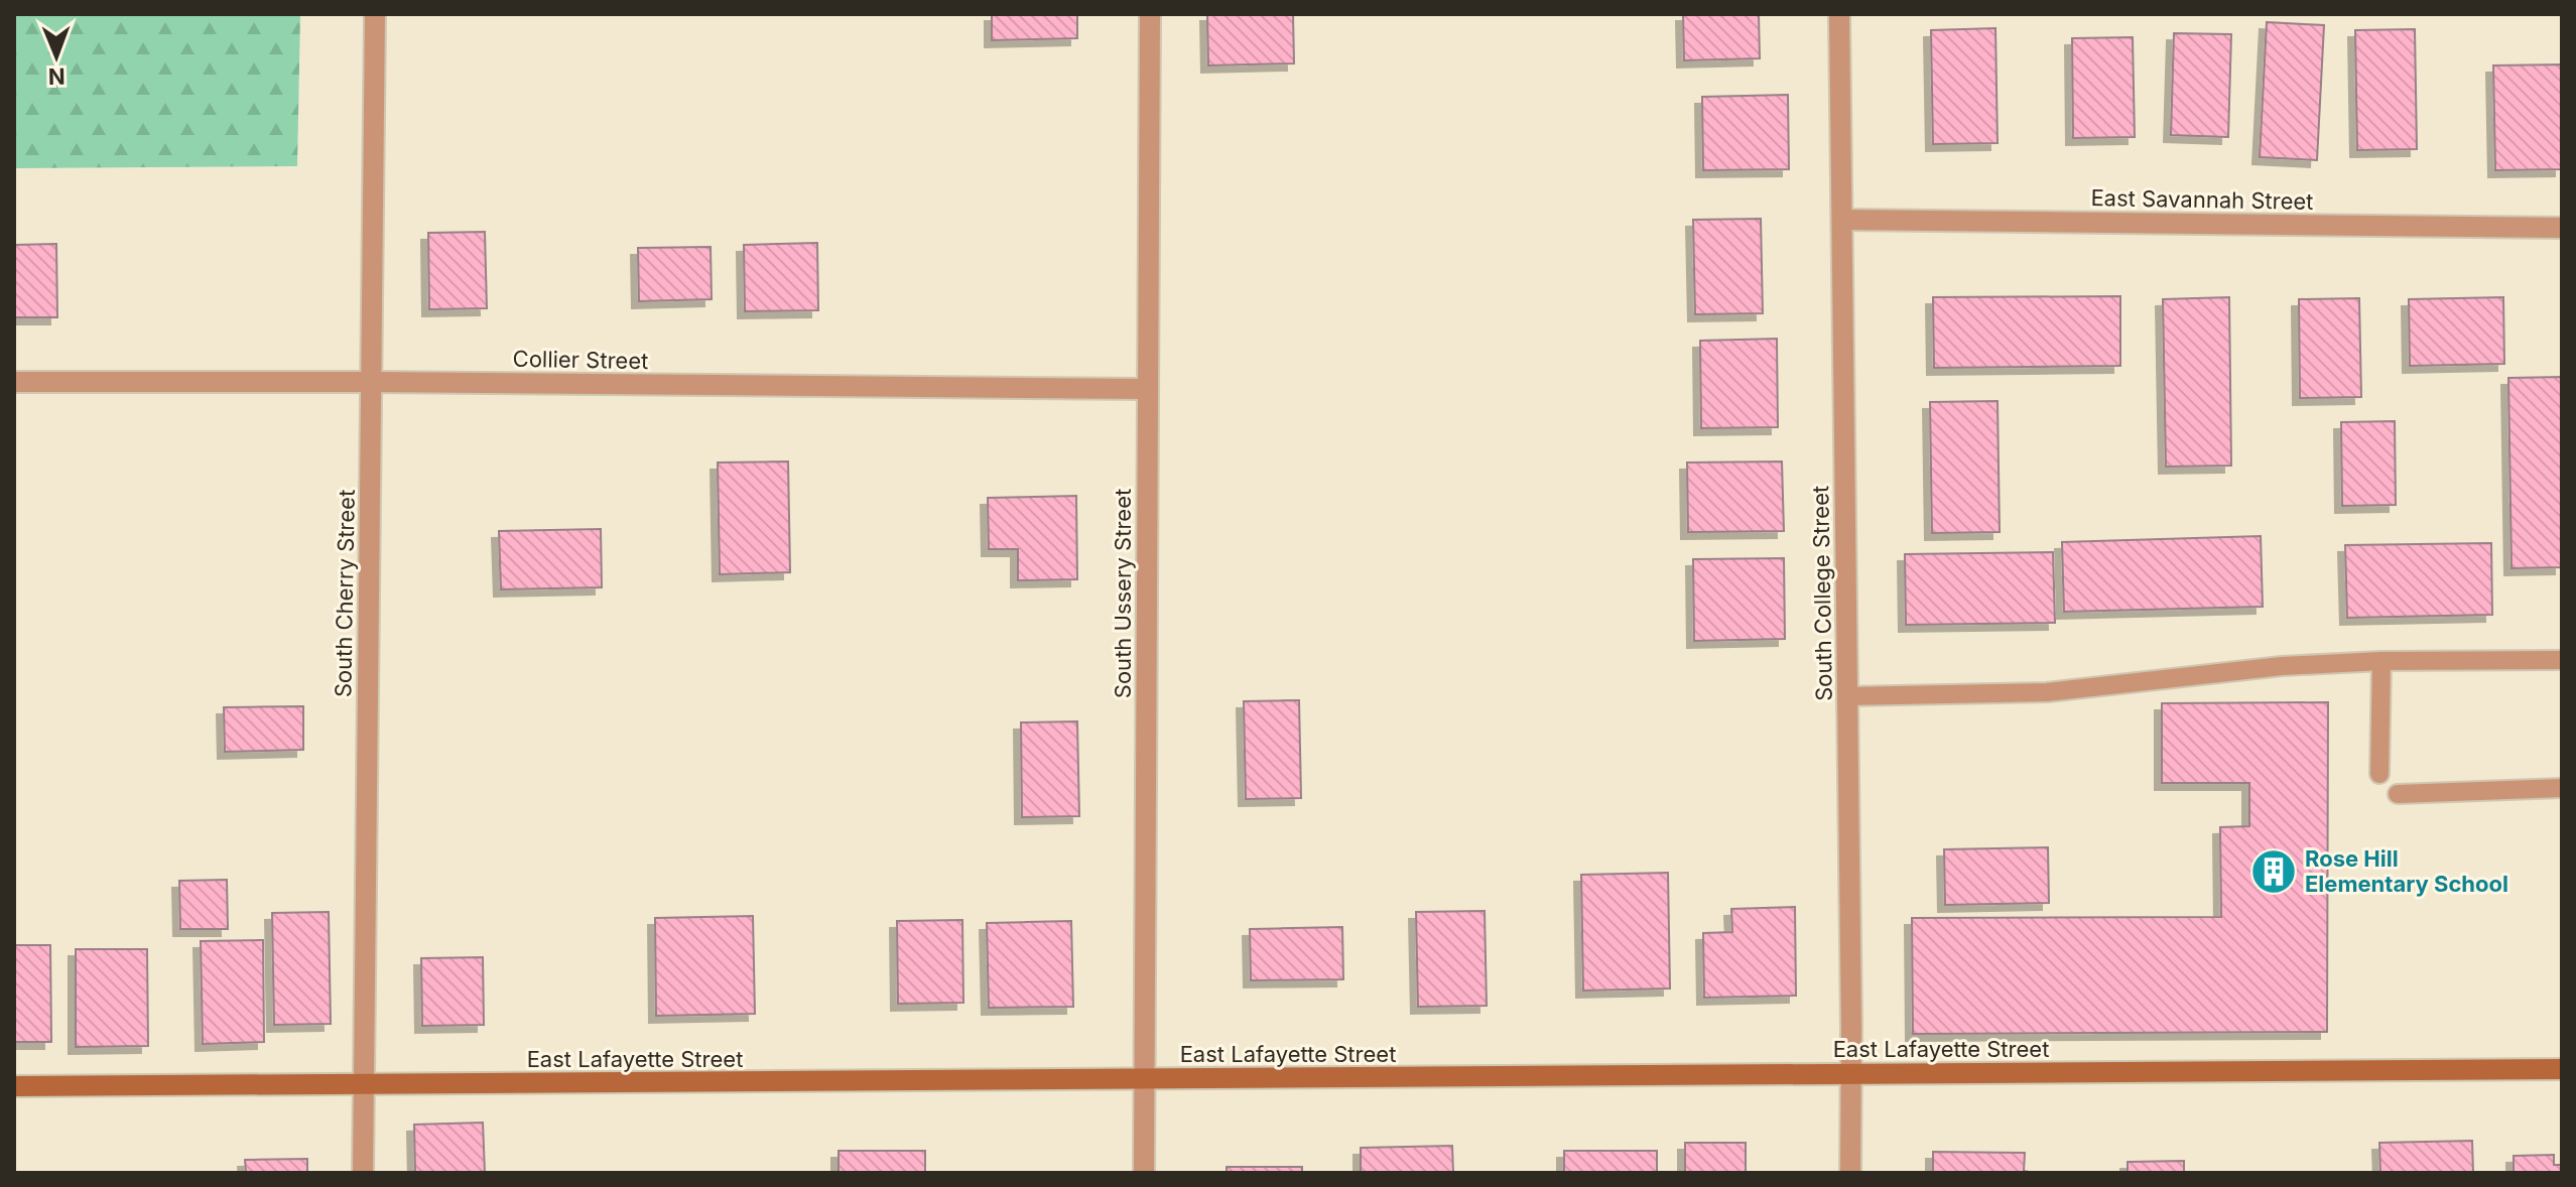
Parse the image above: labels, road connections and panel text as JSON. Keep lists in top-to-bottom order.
{
  "streets": {
    "street": [
      "East Savannah Street",
      "Collier Street",
      "South Cherry Street",
      "South Ussery Street",
      "South College Street",
      "East Lafayette Street"
    ]
  },
  "crossings": [
    ["East Savannah Street", "South College Street"],
    ["Collier Street", "South Cherry Street"],
    ["Collier Street", "South Ussery Street"],
    ["South Cherry Street", "East Lafayette Street"],
    ["South Ussery Street", "East Lafayette Street"],
    ["South College Street", "East Lafayette Street"]
  ],
  "places": {
    "building": ["Rose Hill Elementary School"]
  },
  "north": "bottom"
}
